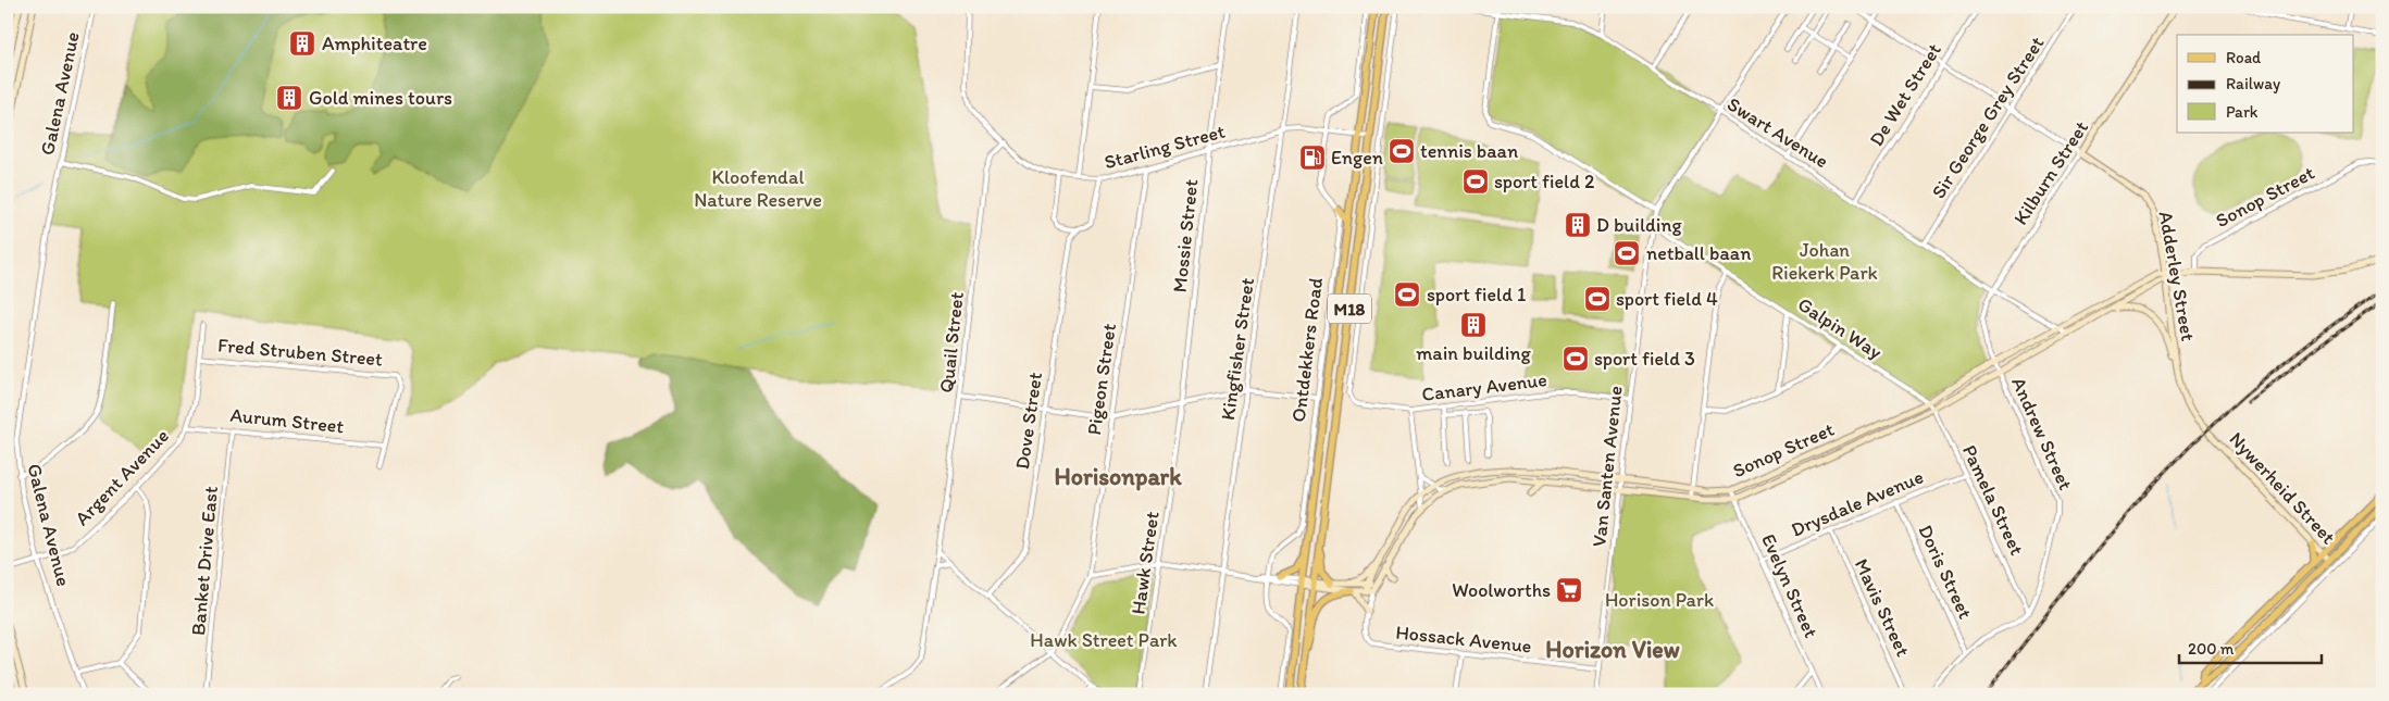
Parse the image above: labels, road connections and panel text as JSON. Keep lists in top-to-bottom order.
{
  "streets": {
    "main road": ["M18", "Ontdekkers Road"],
    "street": [
      "Galena Avenue",
      "De Wet Street",
      "Sir George Grey Street",
      "Swart Avenue",
      "Starling Street",
      "Kilburn Street",
      "Sonop Street",
      "Mossie Street",
      "Adderley Street",
      "Galpin Way",
      "Quail Street",
      "Kingfisher Street",
      "Fred Struben Street",
      "Pigeon Street",
      "Canary Avenue",
      "Aurum Street",
      "Dove Street",
      "Andrew Street",
      "Van Santen Avenue",
      "Argent Avenue",
      "Nywerheid Street",
      "Pamela Street",
      "Drysdale Avenue",
      "Banket Drive East",
      "Hawk Street",
      "Doris Street",
      "Evelyn Street",
      "Mavis Street",
      "Hossack Avenue"
    ]
  },
  "crossings": [
    ["Galena Avenue", "Argent Avenue"],
    ["De Wet Street", "Swart Avenue"],
    ["Sir George Grey Street", "Swart Avenue"],
    ["Swart Avenue", "Kilburn Street"],
    ["Swart Avenue", "Sonop Street"],
    ["Starling Street", "Mossie Street"],
    ["Starling Street", "Quail Street"],
    ["Starling Street", "Kingfisher Street"],
    ["Starling Street", "Ontdekkers Road"],
    ["Starling Street", "Pigeon Street"],
    ["Starling Street", "Dove Street"],
    ["Kilburn Street", "Sonop Street"],
    ["Kilburn Street", "Adderley Street"],
    ["Kilburn Street", "Andrew Street"],
    ["Sonop Street", "Adderley Street"],
    ["Sonop Street", "Galpin Way"],
    ["Sonop Street", "Andrew Street"],
    ["Sonop Street", "Van Santen Avenue"],
    ["Sonop Street", "Pamela Street"],
    ["Sonop Street", "Evelyn Street"],
    ["Sonop Street", "Hossack Avenue"],
    ["Mossie Street", "Hawk Street"],
    ["Adderley Street", "Nywerheid Street"],
    ["Galpin Way", "Van Santen Avenue"],
    ["Galpin Way", "Pamela Street"],
    ["Fred Struben Street", "Aurum Street"],
    ["Fred Struben Street", "Argent Avenue"],
    ["Canary Avenue", "Van Santen Avenue"],
    ["Aurum Street", "Argent Avenue"],
    ["Aurum Street", "Banket Drive East"],
    ["Andrew Street", "Pamela Street"],
    ["Van Santen Avenue", "Hossack Avenue"],
    ["Pamela Street", "Drysdale Avenue"],
    ["Drysdale Avenue", "Doris Street"],
    ["Drysdale Avenue", "Evelyn Street"],
    ["Drysdale Avenue", "Mavis Street"]
  ],
  "districts": ["Horisonpark", "Horizon View"],
  "parks": [
    "Kloofendal Nature Reserve",
    "Johan Riekerk Park",
    "Horison Park",
    "Hawk Street Park"
  ],
  "places": {
    "building": [
      "Amphiteatre",
      "Gold mines tours",
      "D building",
      "main building"
    ],
    "sports": [
      "tennis baan",
      "sport field 2",
      "netball baan",
      "sport field 1",
      "sport field 4",
      "sport field 3"
    ],
    "fuel station": ["Engen"],
    "supermarket": ["Woolworths"]
  },
  "legend": ["Road", "Railway", "Park"],
  "scale_bar": "200 m"
}
